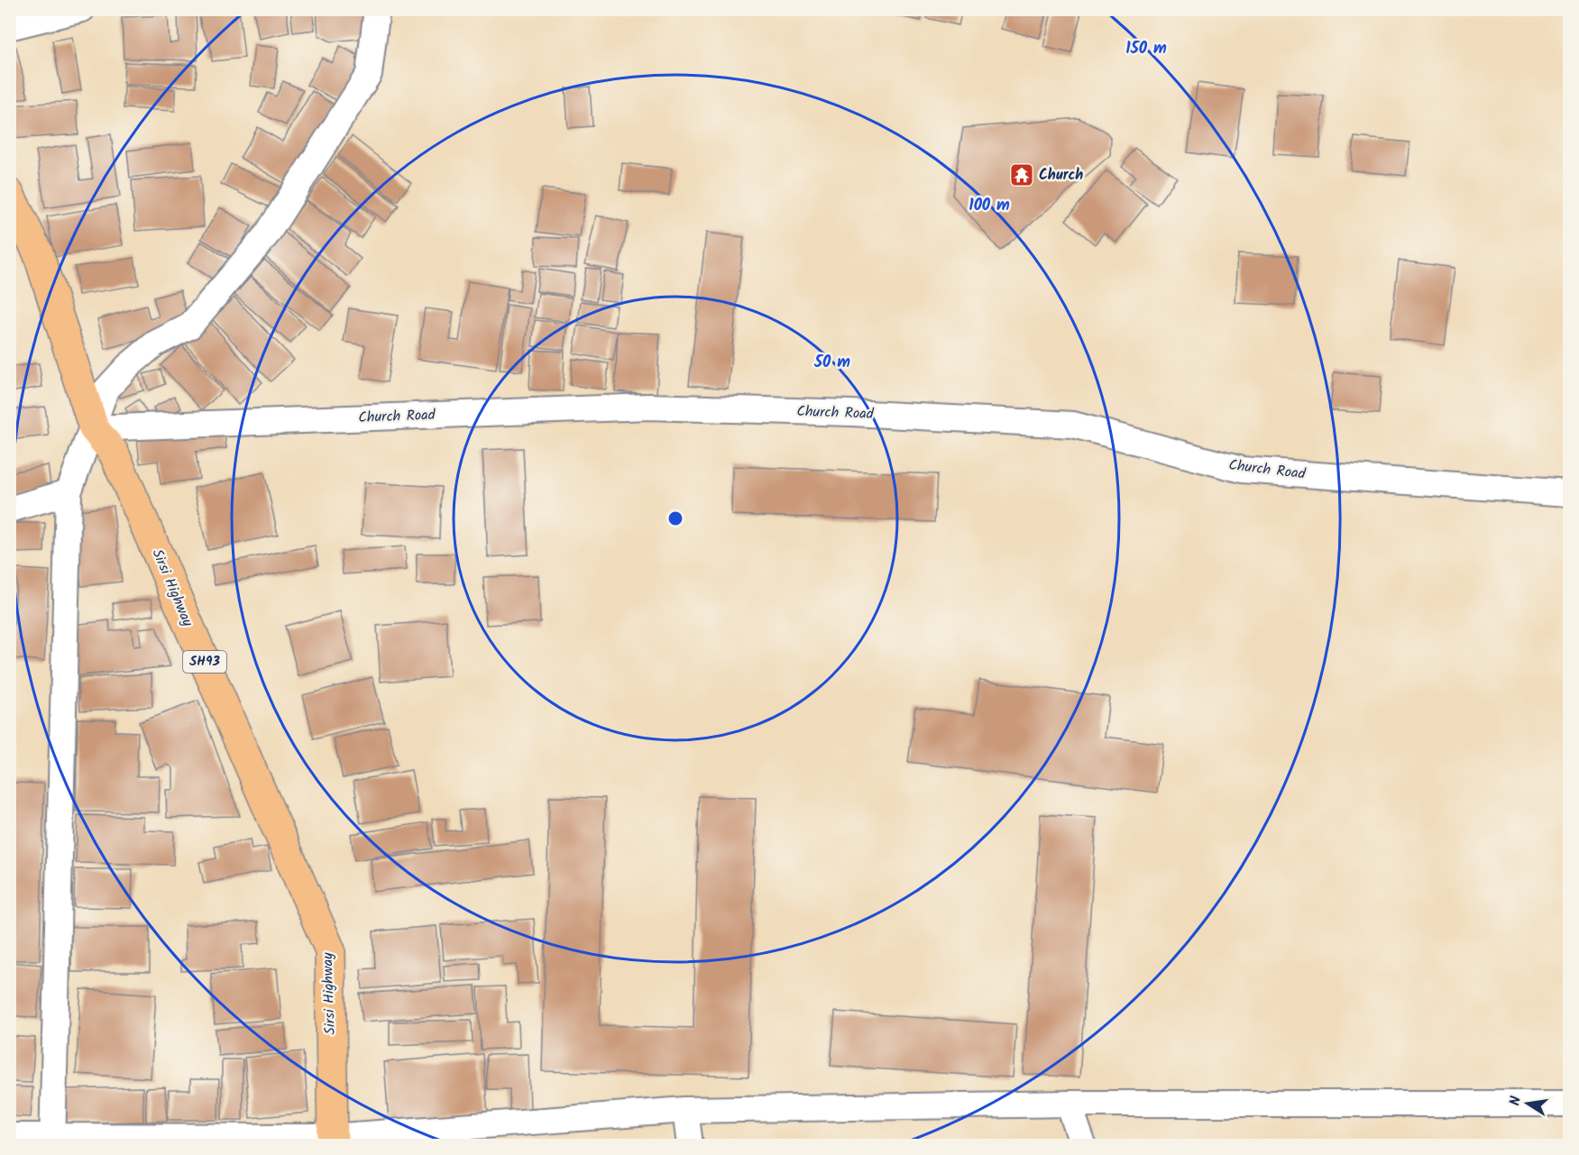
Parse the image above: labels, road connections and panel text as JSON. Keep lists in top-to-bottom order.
{
  "streets": {
    "main road": ["Sirsi Highway", "SH93"],
    "street": ["Church Road"]
  },
  "crossings": [
    ["Church Road", "Sirsi Highway"]
  ],
  "places": {
    "temple": ["Church"]
  },
  "north": "left",
  "rings": ["150 m", "100 m", "50 m"]
}
